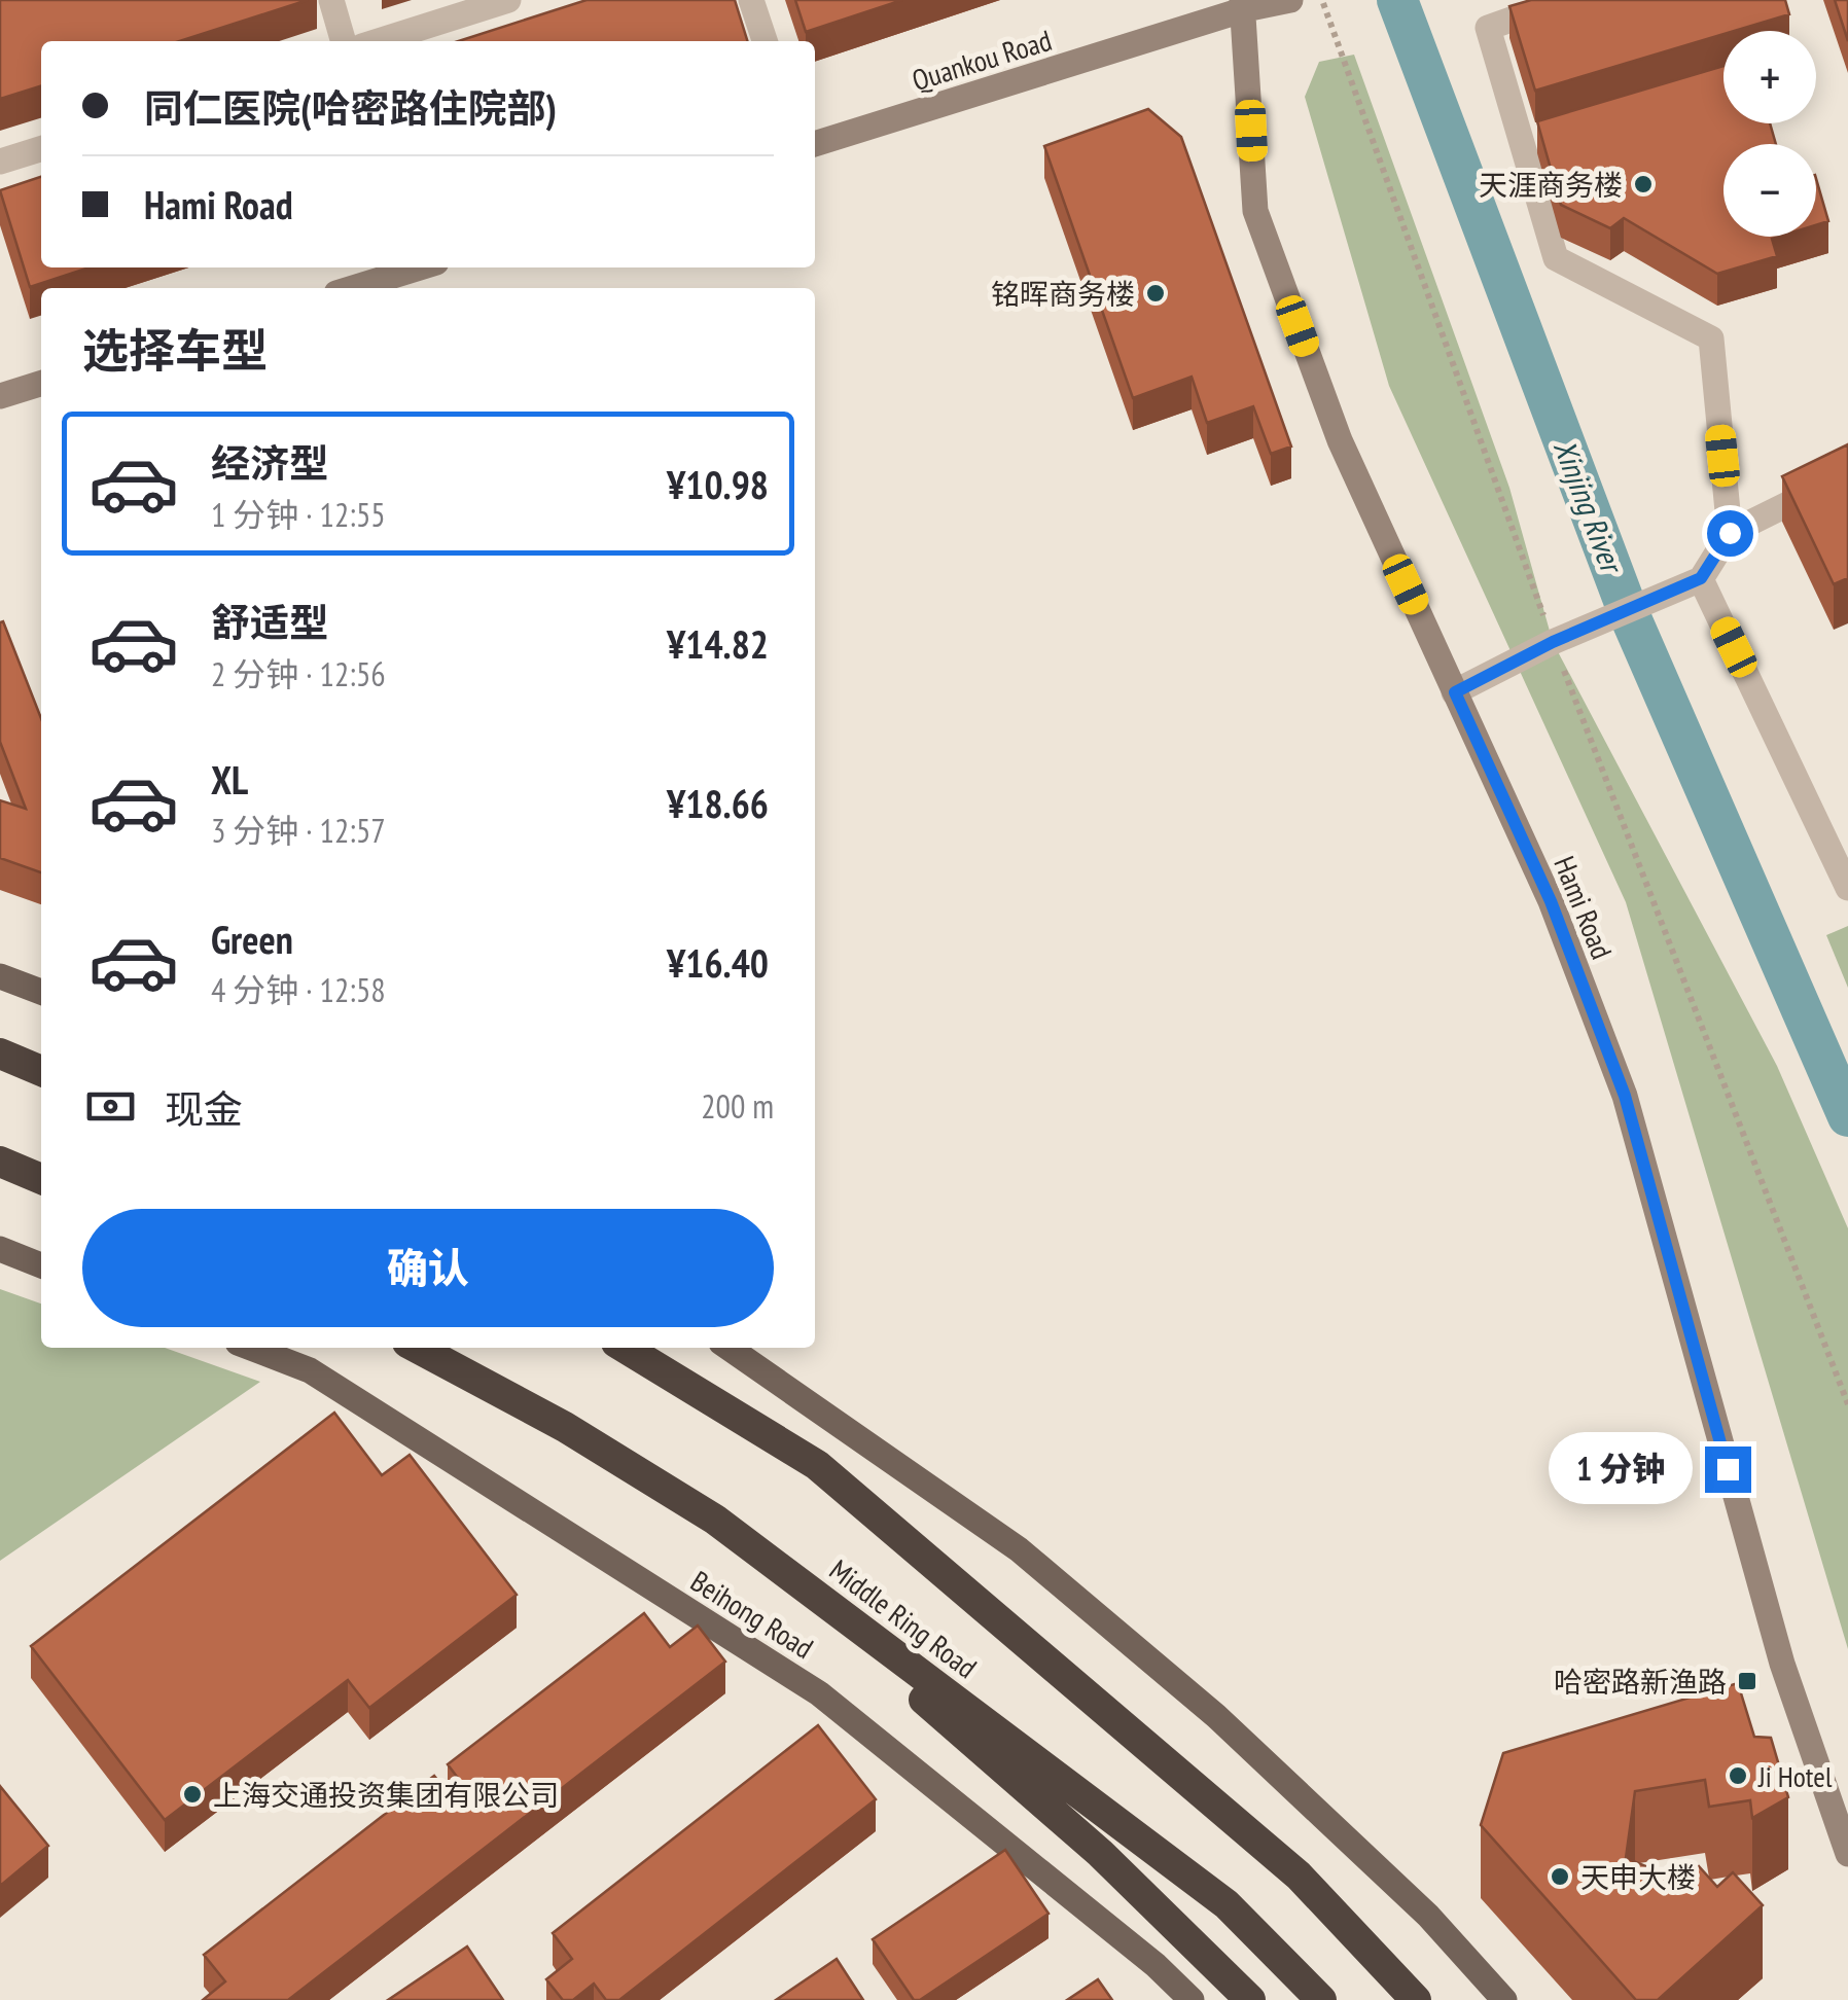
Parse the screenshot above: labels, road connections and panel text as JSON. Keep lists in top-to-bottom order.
{
  "streets": {
    "highway": ["Middle Ring Road"],
    "main road": ["Beihong Road"],
    "street": ["Quankou Road", "Hami Road"]
  },
  "crossings": [
    ["Quankou Road", "Hami Road"]
  ],
  "water": ["Xinjing River"],
  "places": {
    "other": [
      "天涯商务楼",
      "铭晖商务楼",
      "Ji Hotel",
      "上海交通投资集团有限公司",
      "天申大楼"
    ],
    "transit": ["哈密路新渔路"]
  },
  "page": {
    "map_buttons": ["+", "−"],
    "banner": ["同仁医院(哈密路住院部)", "Hami Road"],
    "heading": "选择车型",
    "list": [
      {
        "name": "经济型",
        "note": "1 分钟 · 12:55",
        "value": "¥10.98"
      },
      {
        "name": "舒适型",
        "note": "2 分钟 · 12:56",
        "value": "¥14.82"
      },
      {
        "name": "XL",
        "note": "3 分钟 · 12:57",
        "value": "¥18.66"
      },
      {
        "name": "Green",
        "note": "4 分钟 · 12:58",
        "value": "¥16.40"
      }
    ],
    "pay": ["现金", "200 m"],
    "buttons": "确认",
    "bubble": "1 分钟"
  }
}
